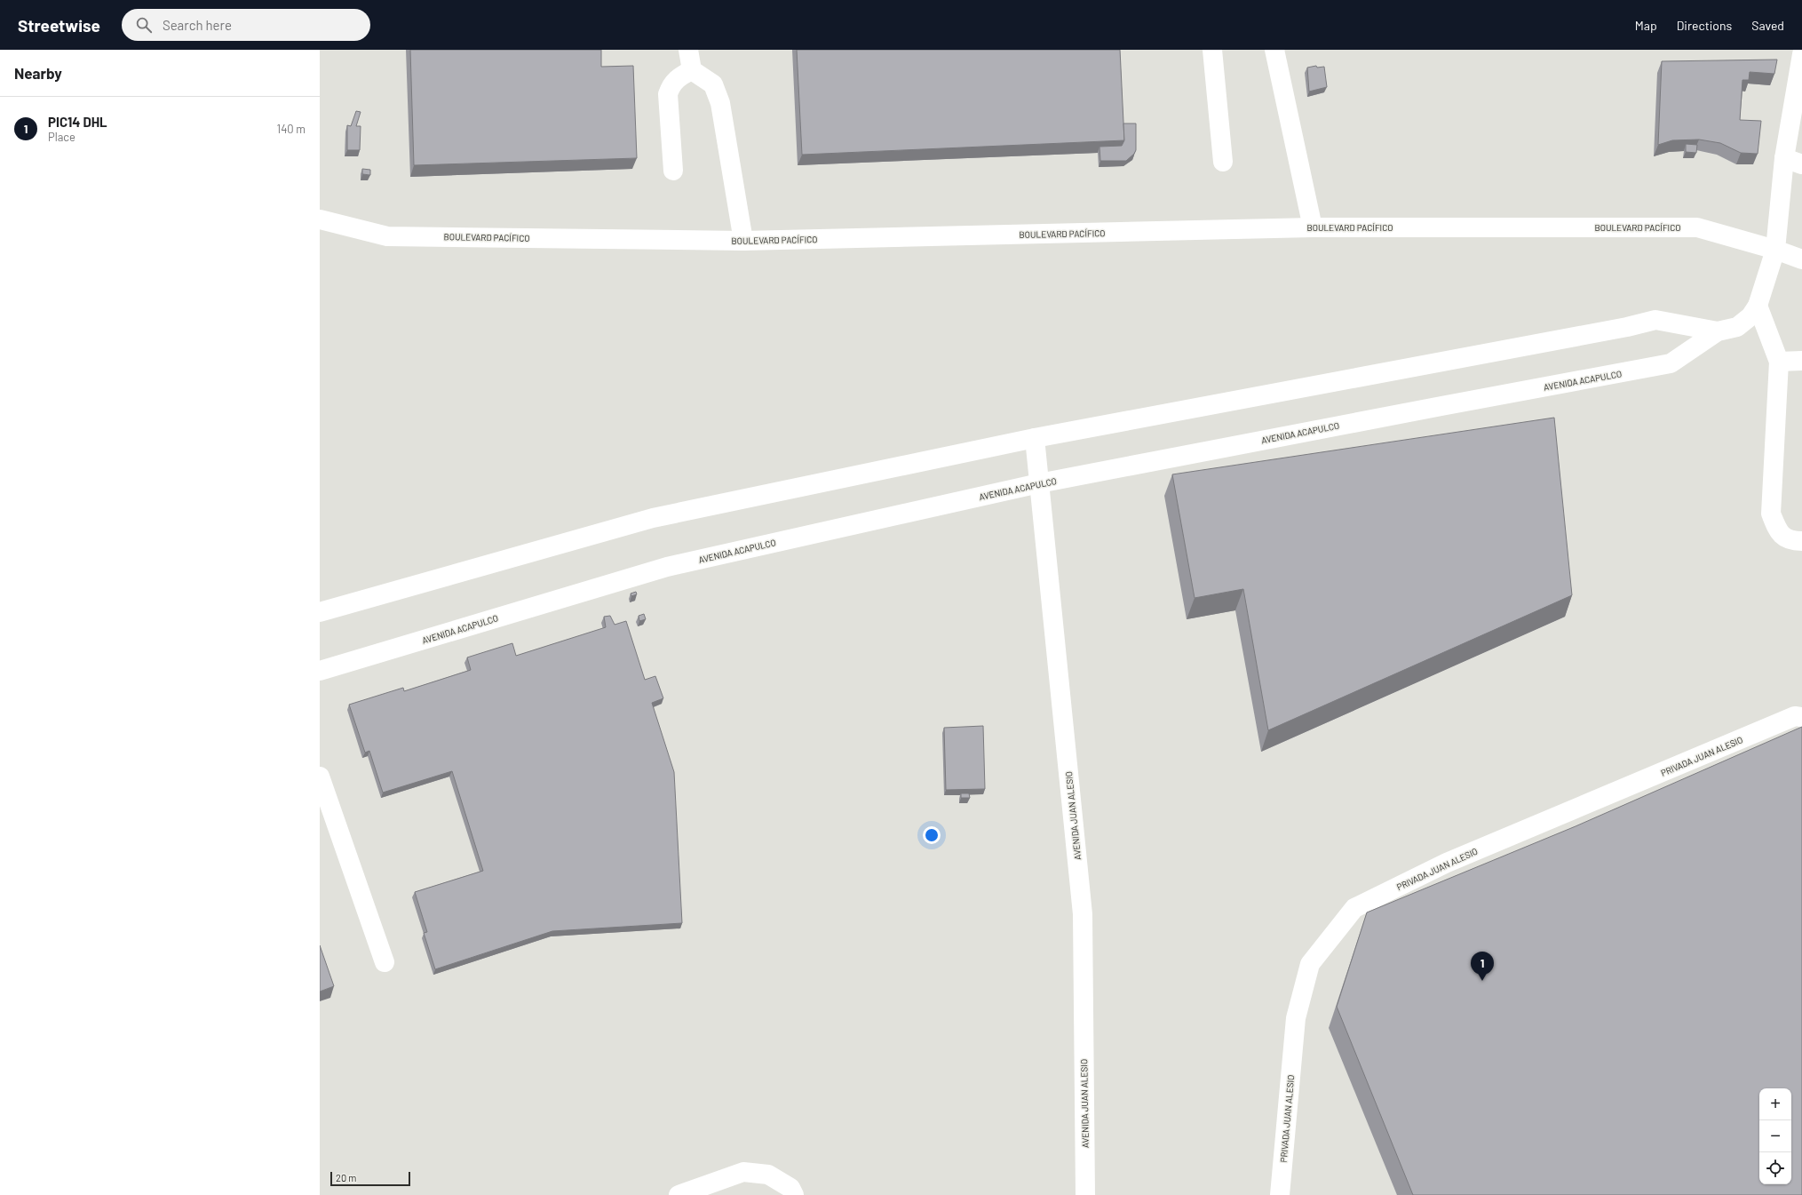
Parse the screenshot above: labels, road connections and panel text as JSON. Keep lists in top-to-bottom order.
{
  "streets": {
    "main road": [
      "BOULEVARD PACÍFICO",
      "AVENIDA ACAPULCO",
      "PRIVADA JUAN ALESIO",
      "AVENIDA JUAN ALESIO"
    ]
  },
  "crossings": [
    ["BOULEVARD PACÍFICO", "AVENIDA ACAPULCO"],
    ["AVENIDA ACAPULCO", "AVENIDA JUAN ALESIO"]
  ],
  "scale_bar": "20 m",
  "page": {
    "header": "Streetwise",
    "search": "Search here",
    "nav": ["Map", "Directions", "Saved"],
    "heading": "Nearby",
    "list": [
      {
        "mark": "1",
        "name": "PIC14 DHL",
        "note": "Place",
        "value": "140 m"
      }
    ],
    "pins": "1",
    "map_buttons": ["+", "−"],
    "scale": "20 m"
  }
}
